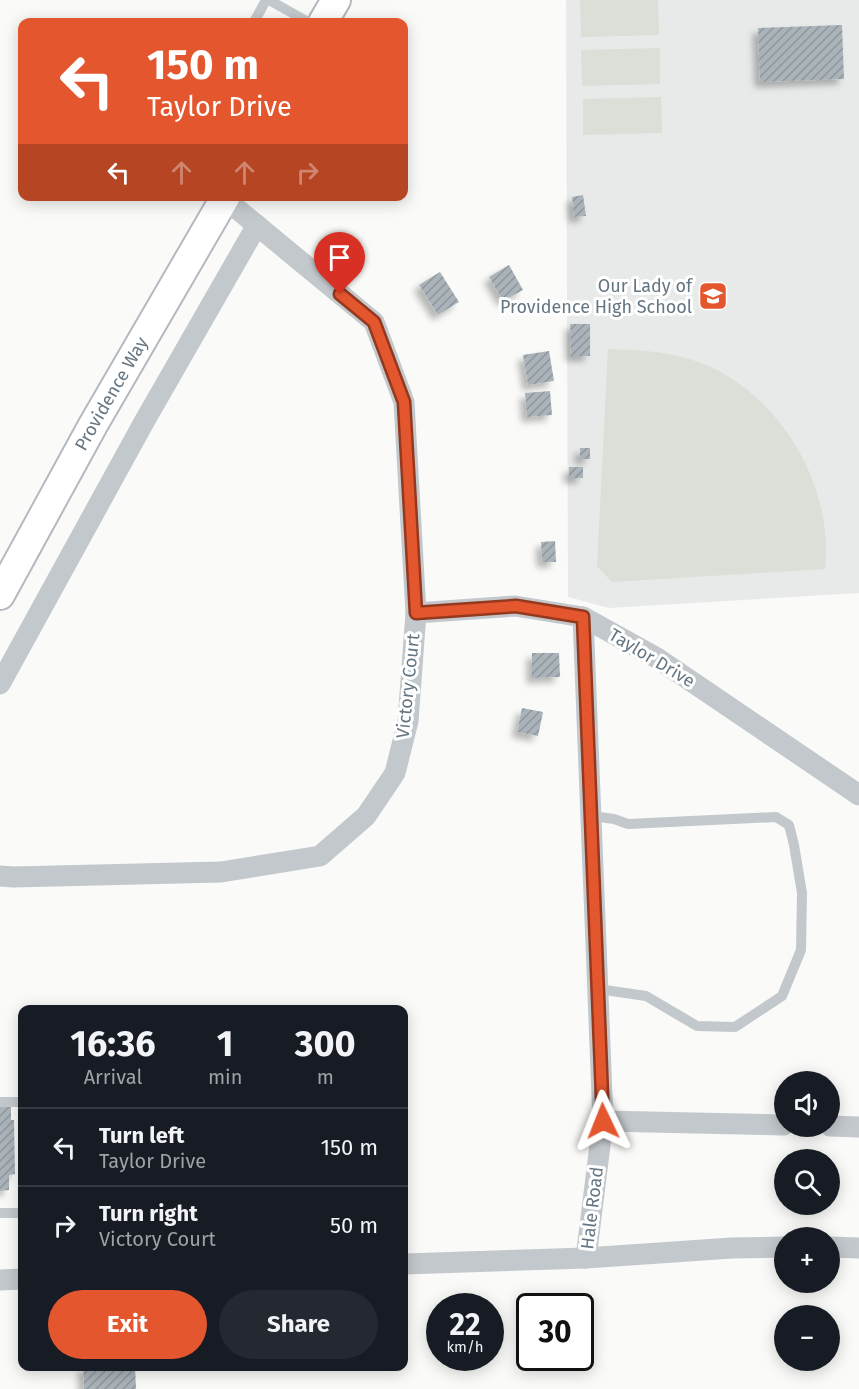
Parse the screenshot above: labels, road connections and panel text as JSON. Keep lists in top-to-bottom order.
{
  "streets": {
    "street": [
      "Providence Way",
      "Taylor Drive",
      "Victory Court",
      "Hale Road"
    ]
  },
  "crossings": [
    ["Taylor Drive", "Victory Court"],
    ["Taylor Drive", "Hale Road"]
  ],
  "places": {
    "school or university": ["Our Lady of Providence High School"]
  },
  "page": {
    "turn": ["150 m", "Taylor Drive"],
    "eta": [
      "16:36",
      "Arrival",
      "1",
      "min",
      "300",
      "m"
    ],
    "map_buttons": ["+", "−"],
    "list": [
      {
        "name": "Turn left",
        "note": "Taylor Drive",
        "value": "150 m"
      },
      {
        "name": "Turn right",
        "note": "Victory Court",
        "value": "50 m"
      }
    ],
    "buttons": ["Exit", "Share"],
    "speed": "22 km/h",
    "limit": "30"
  }
}
